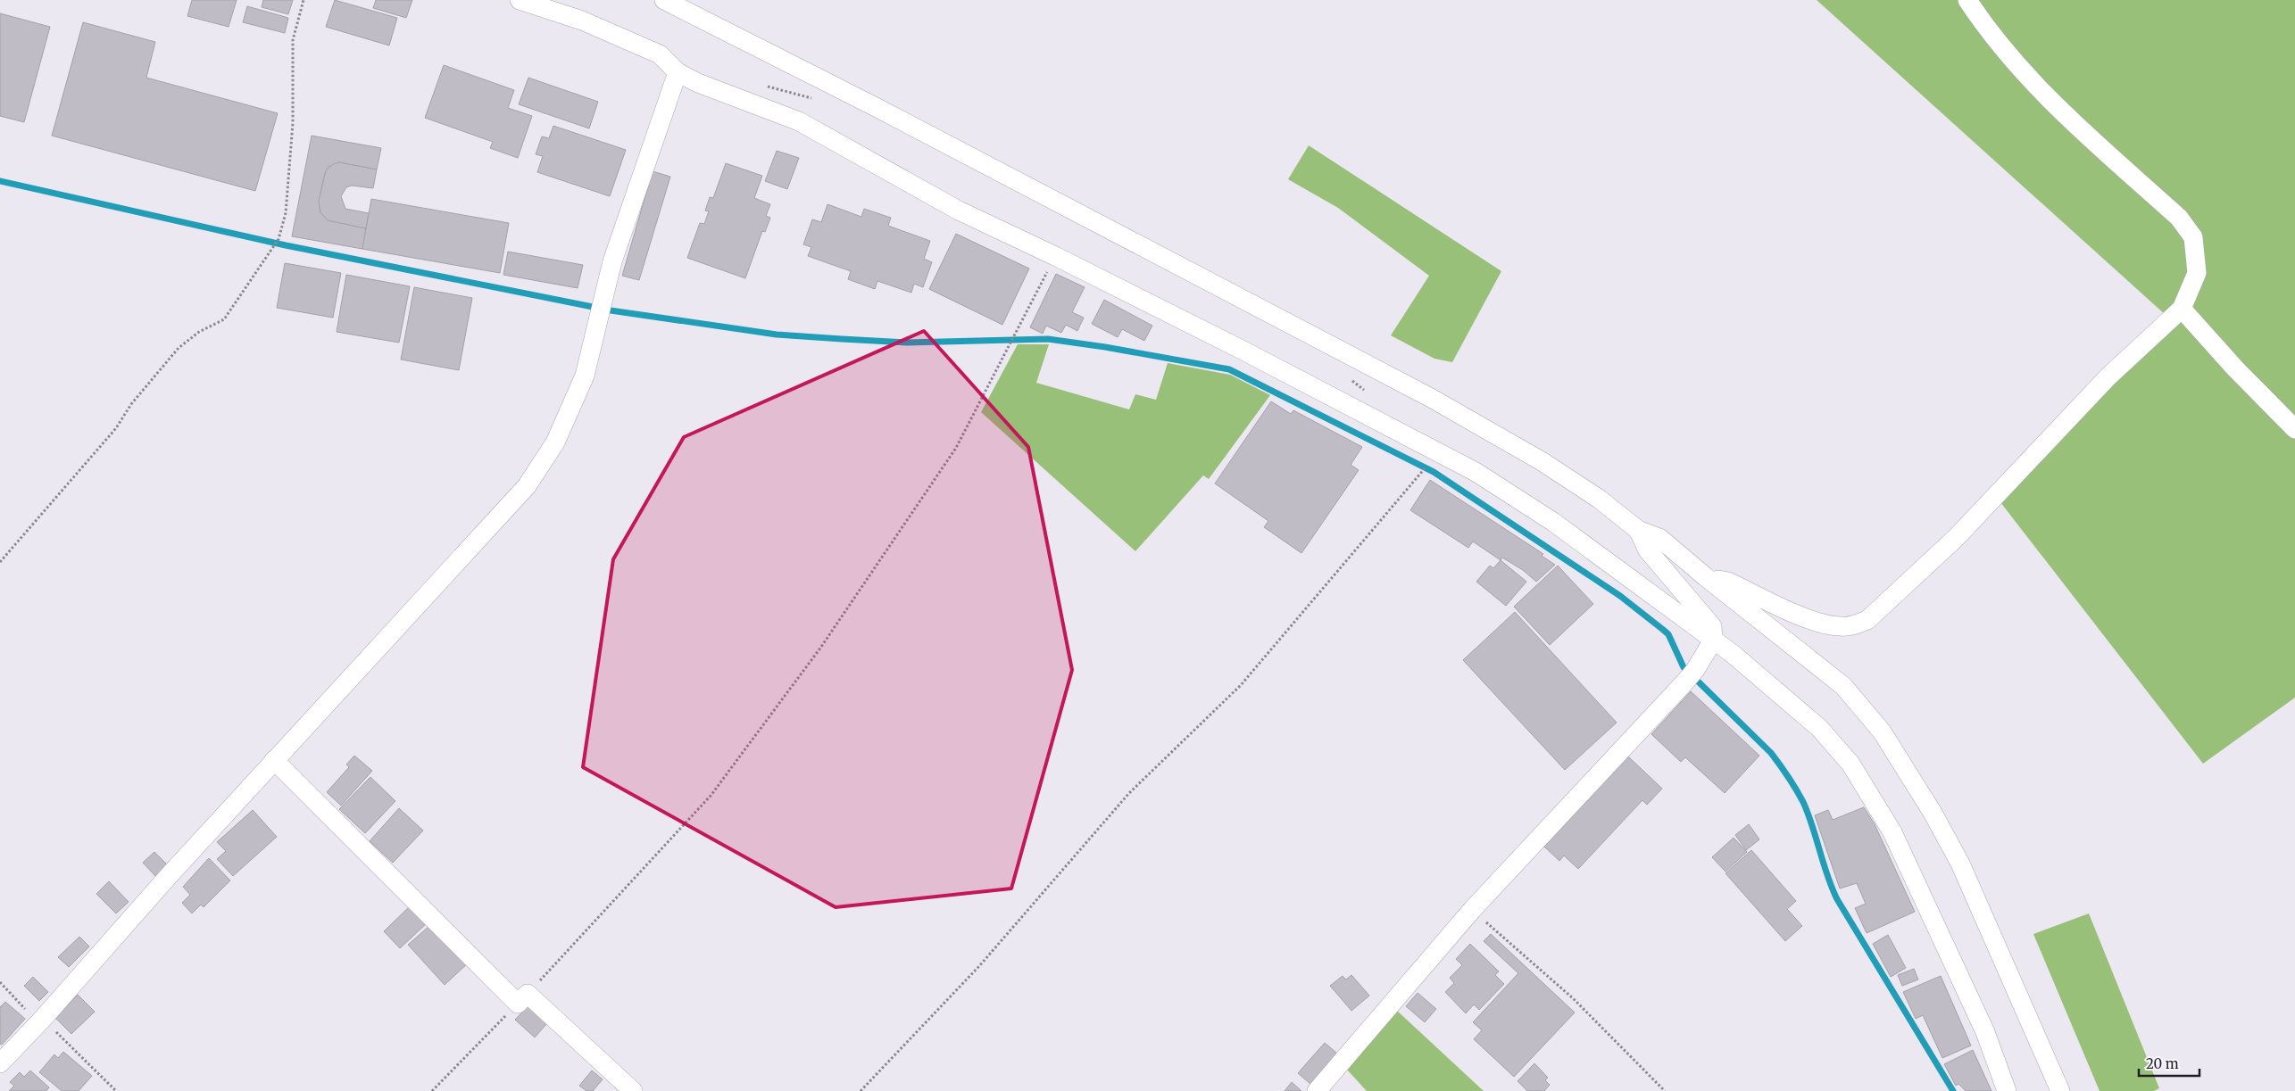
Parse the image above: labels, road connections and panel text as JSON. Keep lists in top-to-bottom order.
{
  "scale_bar": "20 m"
}
